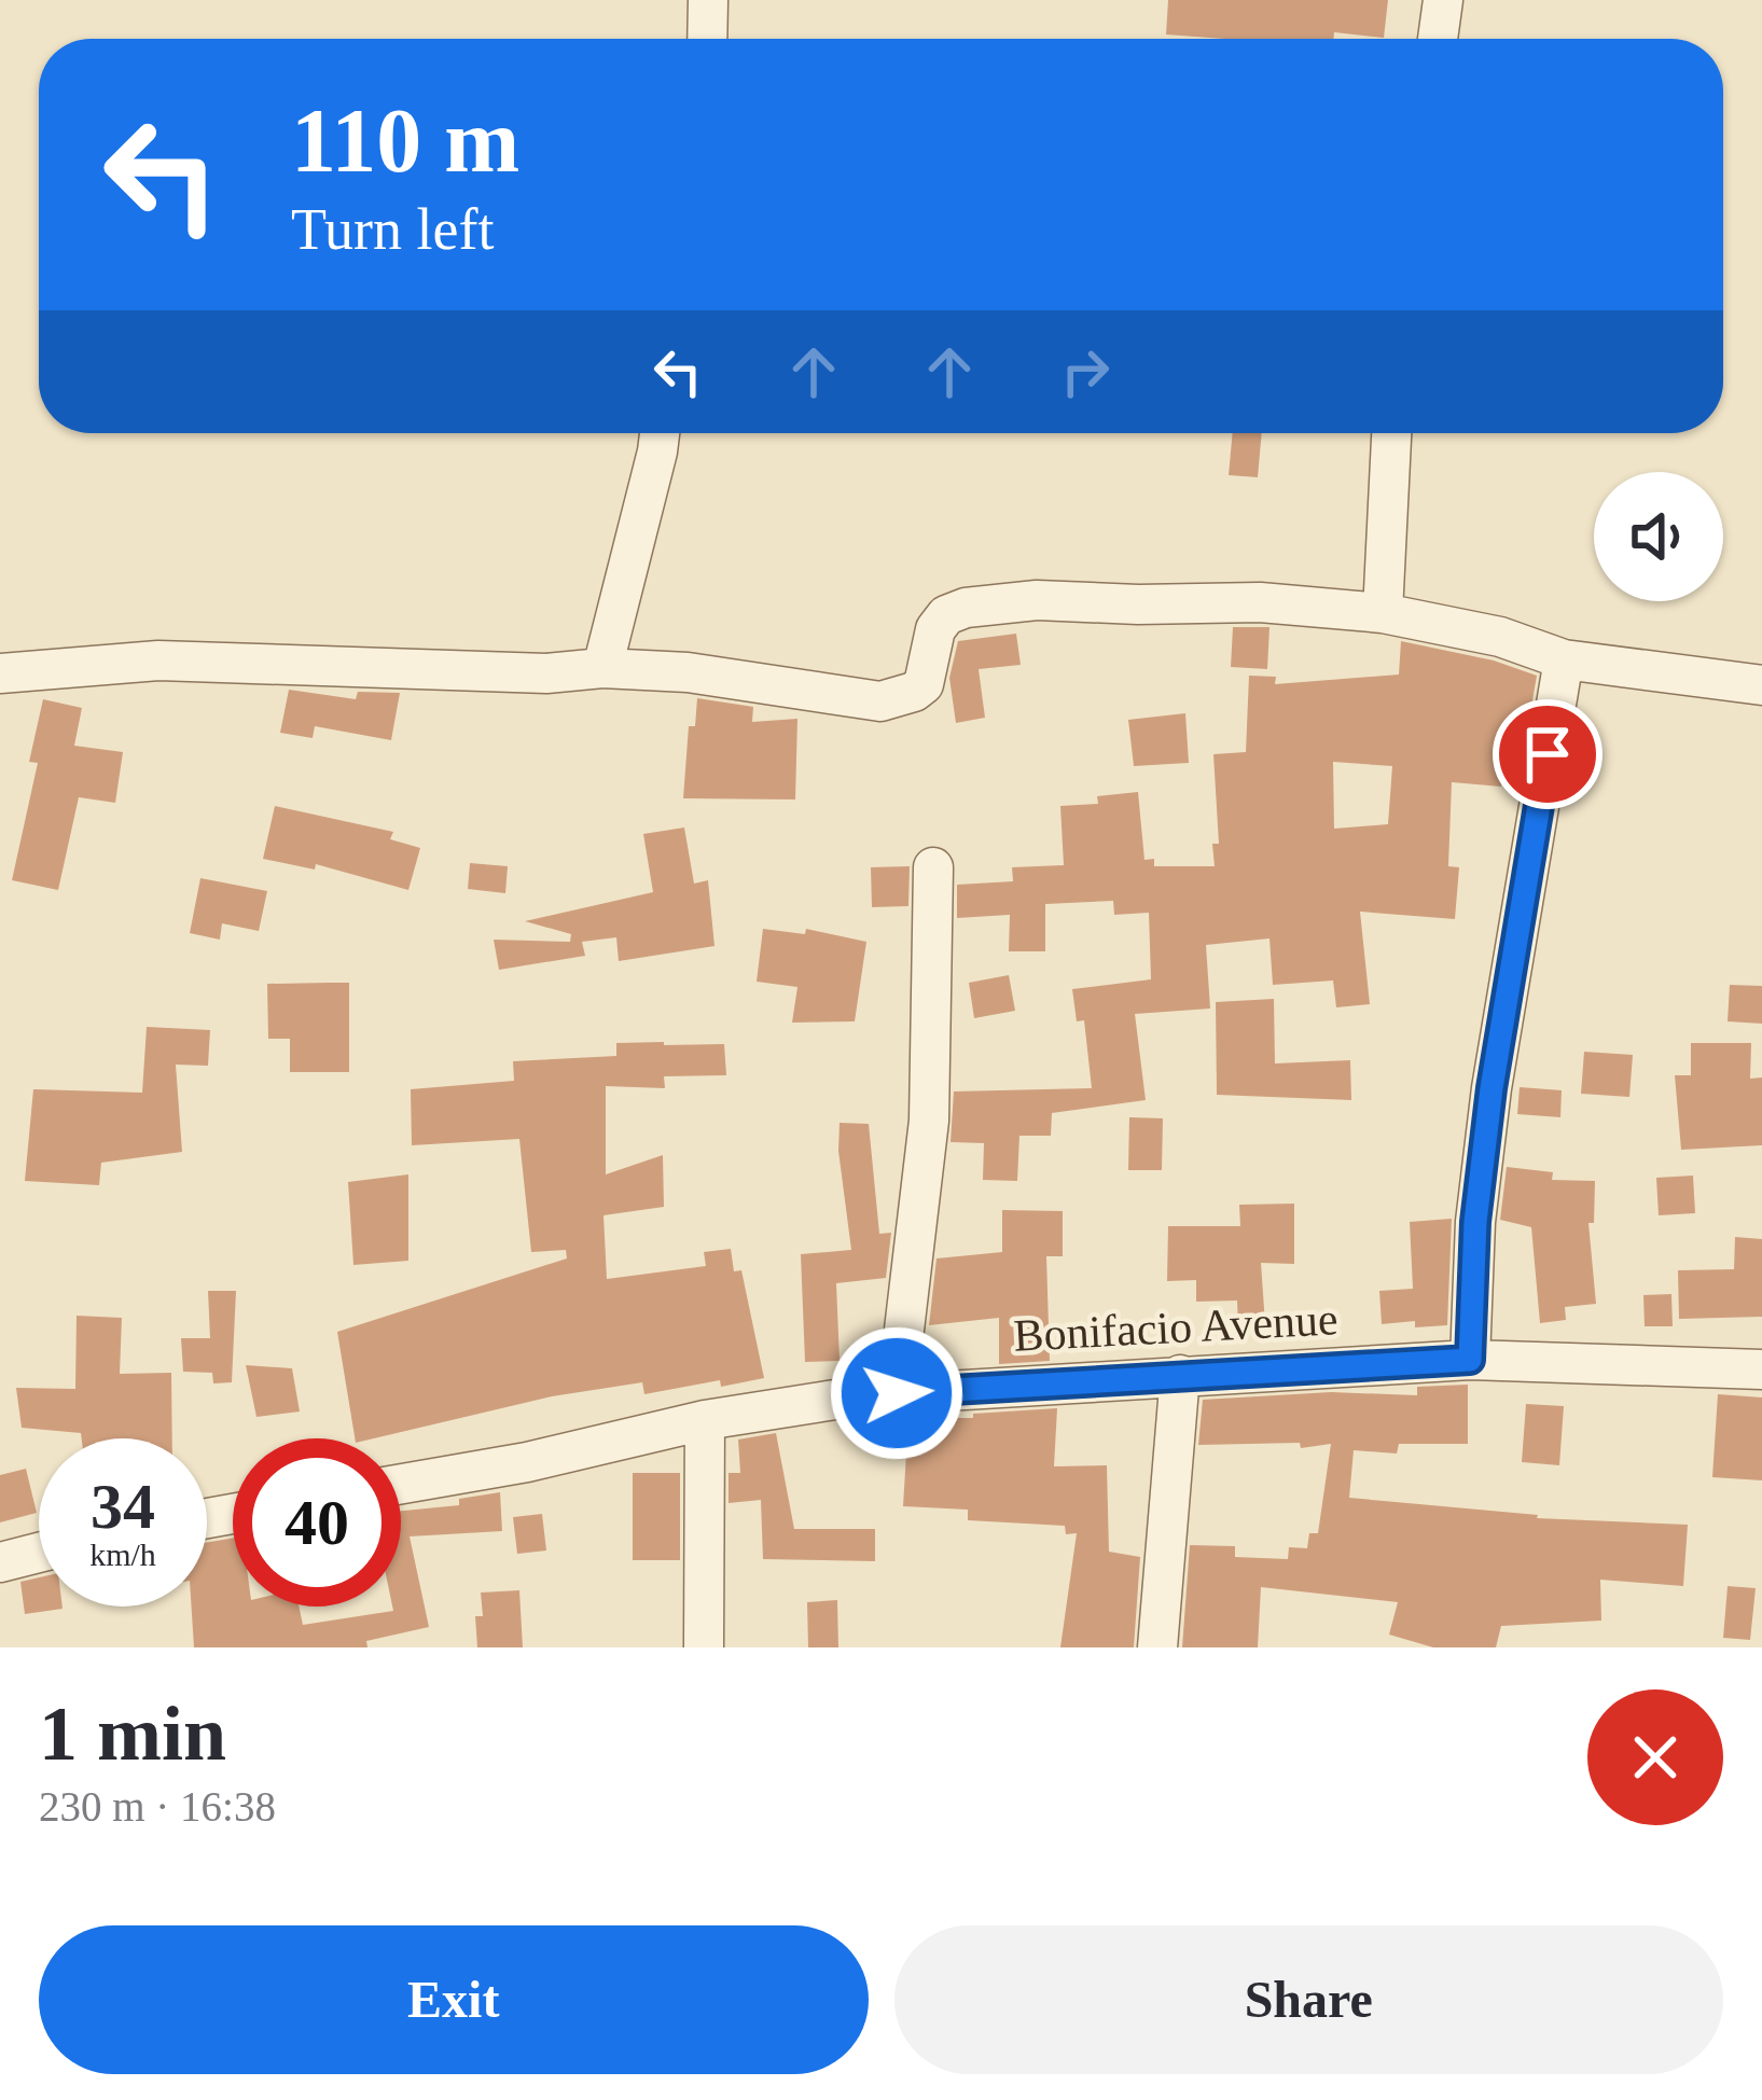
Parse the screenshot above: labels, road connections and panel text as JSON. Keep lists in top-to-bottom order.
{
  "streets": {
    "street": ["Bonifacio Avenue"]
  },
  "page": {
    "turn": ["110 m", "Turn left"],
    "speed": "34 km/h",
    "limit": "40",
    "heading": ["1 min", "230 m · 16:38"],
    "buttons": ["Exit", "Share"]
  }
}
